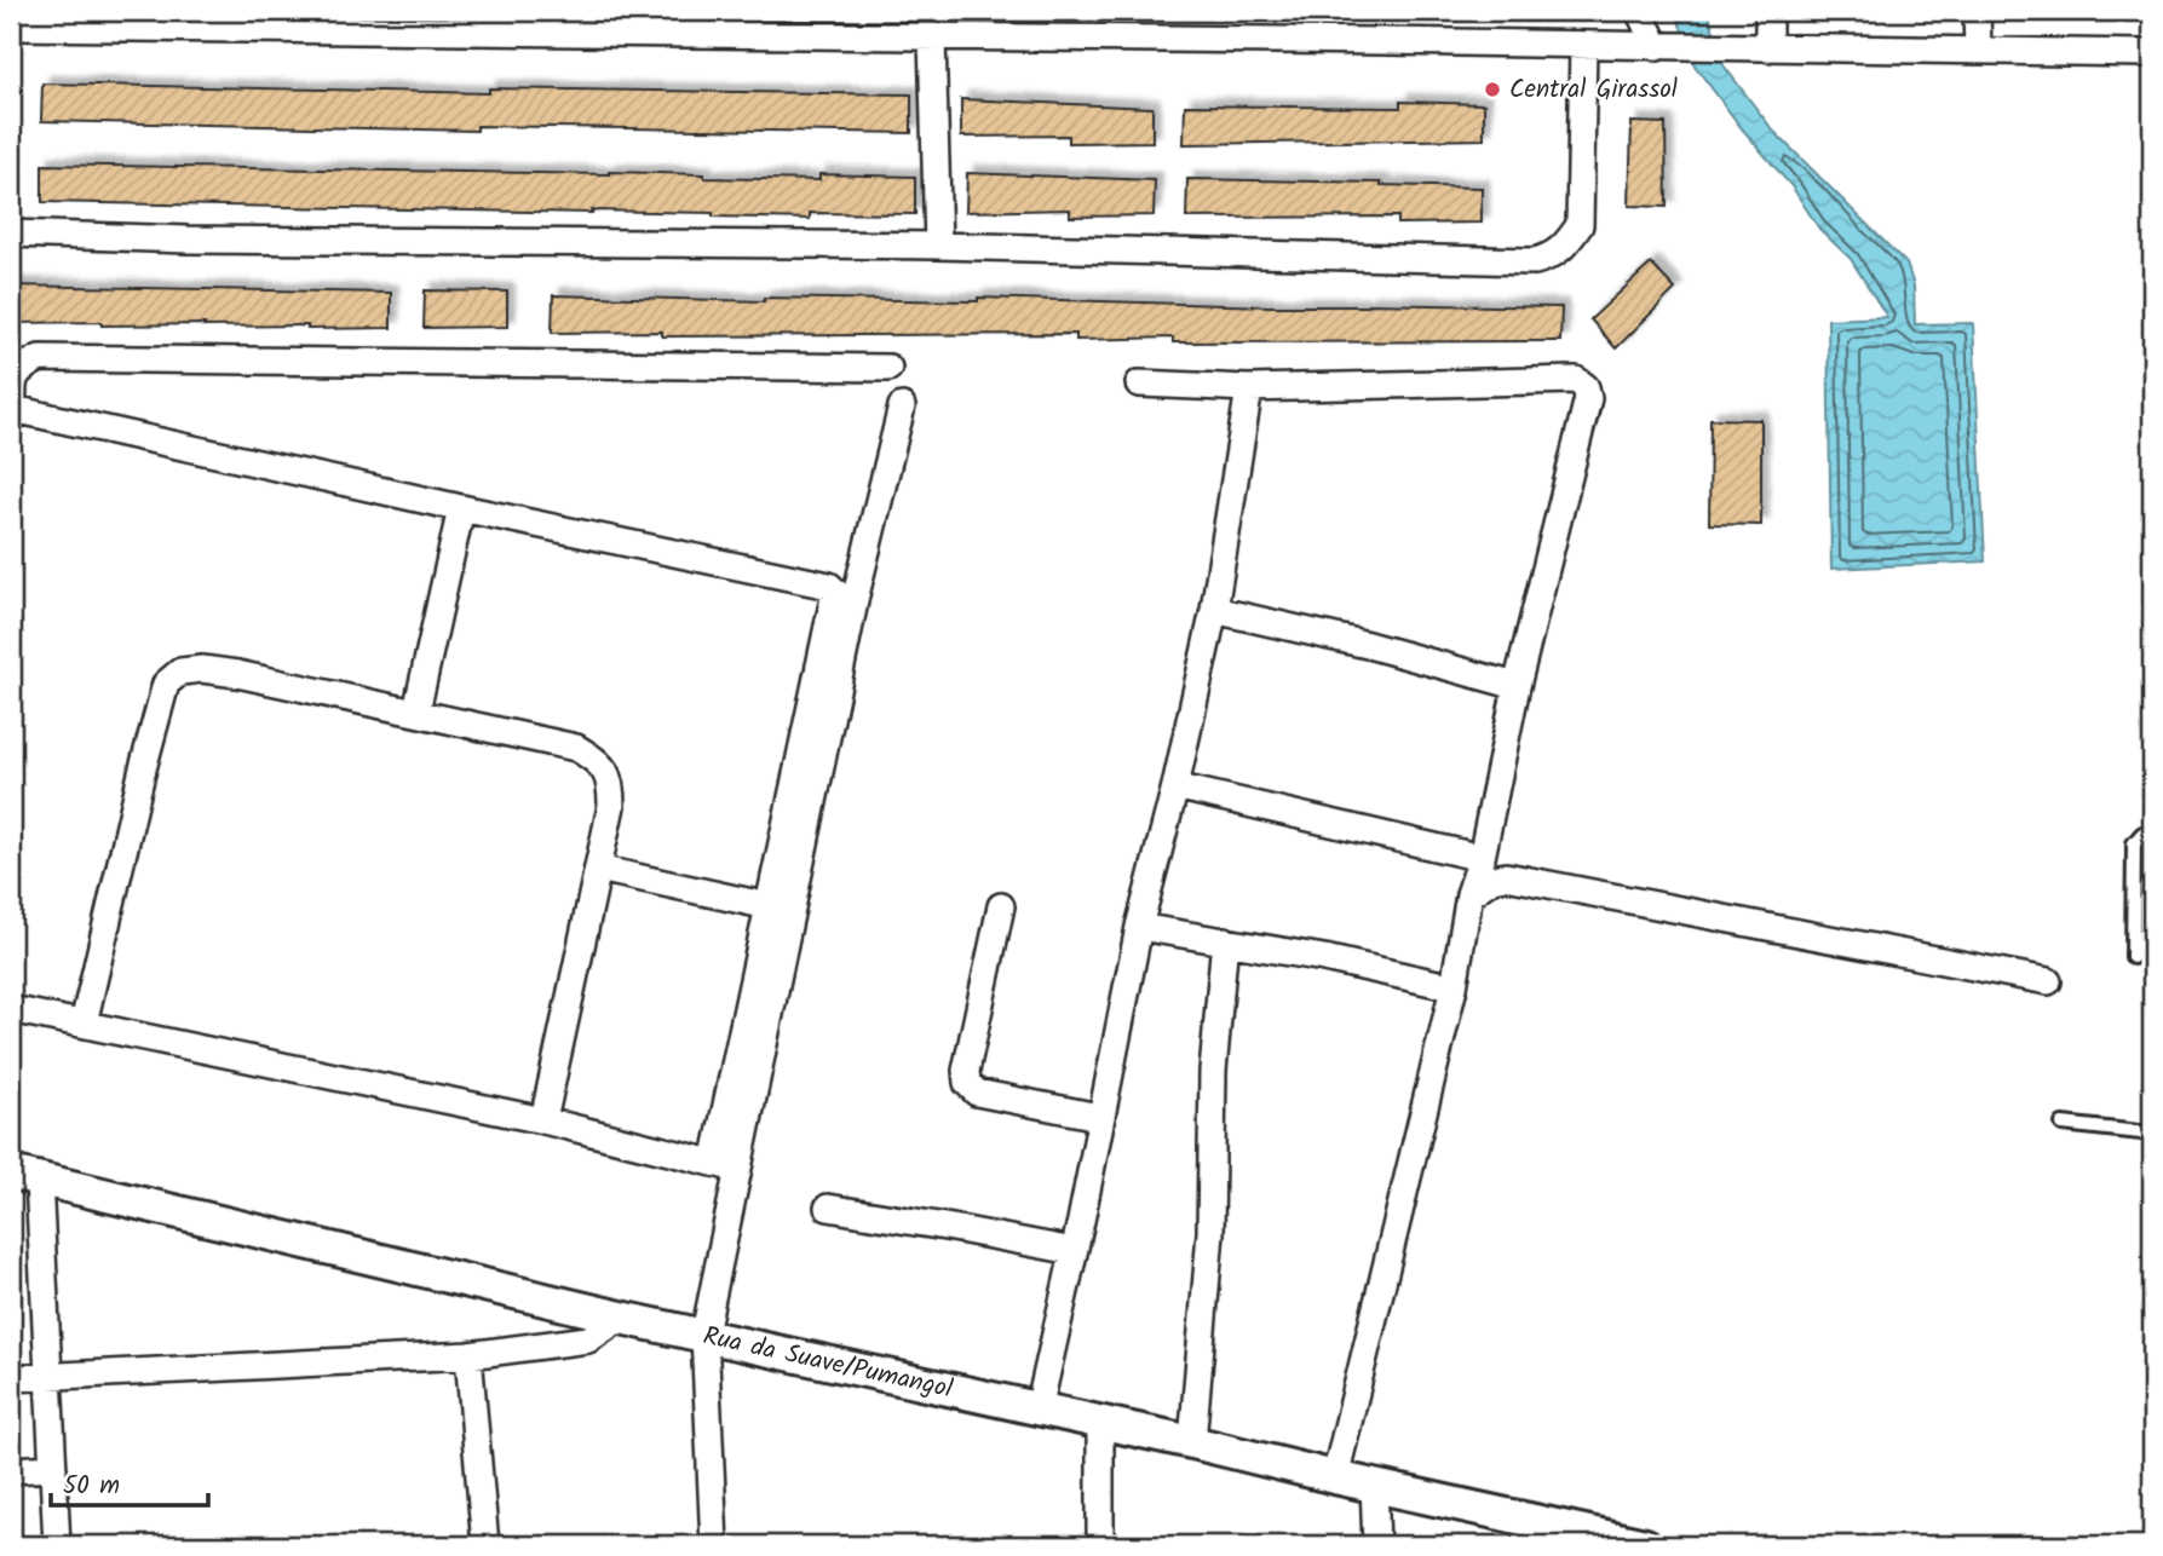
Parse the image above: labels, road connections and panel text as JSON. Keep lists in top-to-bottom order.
{
  "streets": {
    "street": ["Rua da Suave/Pumangol"]
  },
  "places": ["Central Girassol"],
  "scale_bar": "50 m"
}
